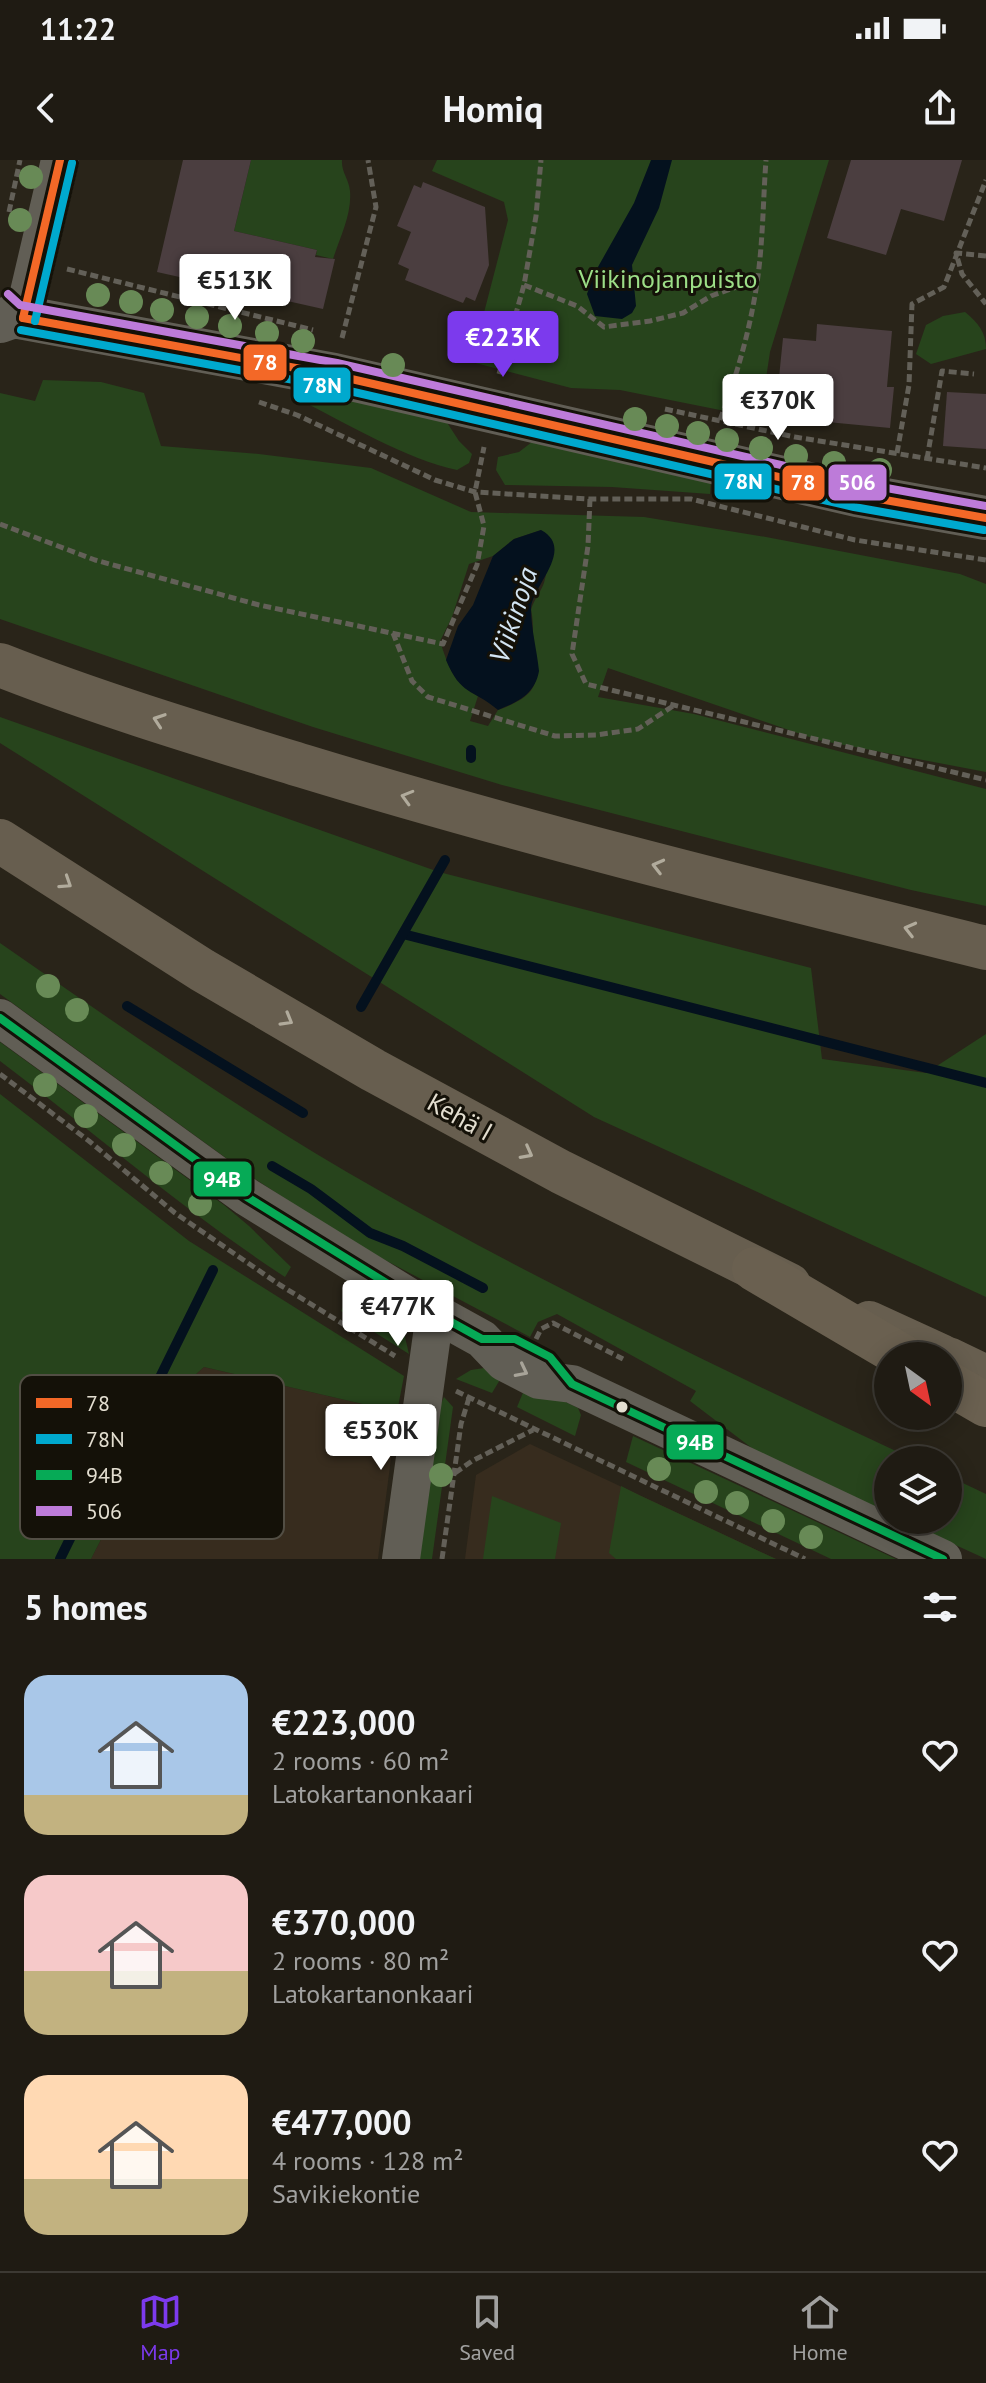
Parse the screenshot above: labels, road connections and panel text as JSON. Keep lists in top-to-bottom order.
{
  "streets": {
    "highway": ["Kehä I"]
  },
  "water": ["Viikinoja"],
  "parks": ["Viikinojanpuisto"],
  "lines": [
    "transit line 78",
    "transit line 78N",
    "transit line 506",
    "transit line 94B"
  ],
  "legend": [
    "78",
    "78N",
    "94B",
    "506"
  ],
  "north": "bottom right",
  "page": {
    "status": "11:22",
    "header": "Homiq",
    "price": [
      "€513K",
      "€223K",
      "€370K",
      "€477K",
      "€530K"
    ],
    "heading": "5 homes",
    "list": [
      {
        "name": "€223,000",
        "note": "2 rooms · 60 m² · Latokartanonkaari"
      },
      {
        "name": "€370,000",
        "note": "2 rooms · 80 m² · Latokartanonkaari"
      },
      {
        "name": "€477,000",
        "note": "4 rooms · 128 m² · Savikiekontie"
      }
    ],
    "tabs": ["Map", "Saved", "Home"]
  }
}
